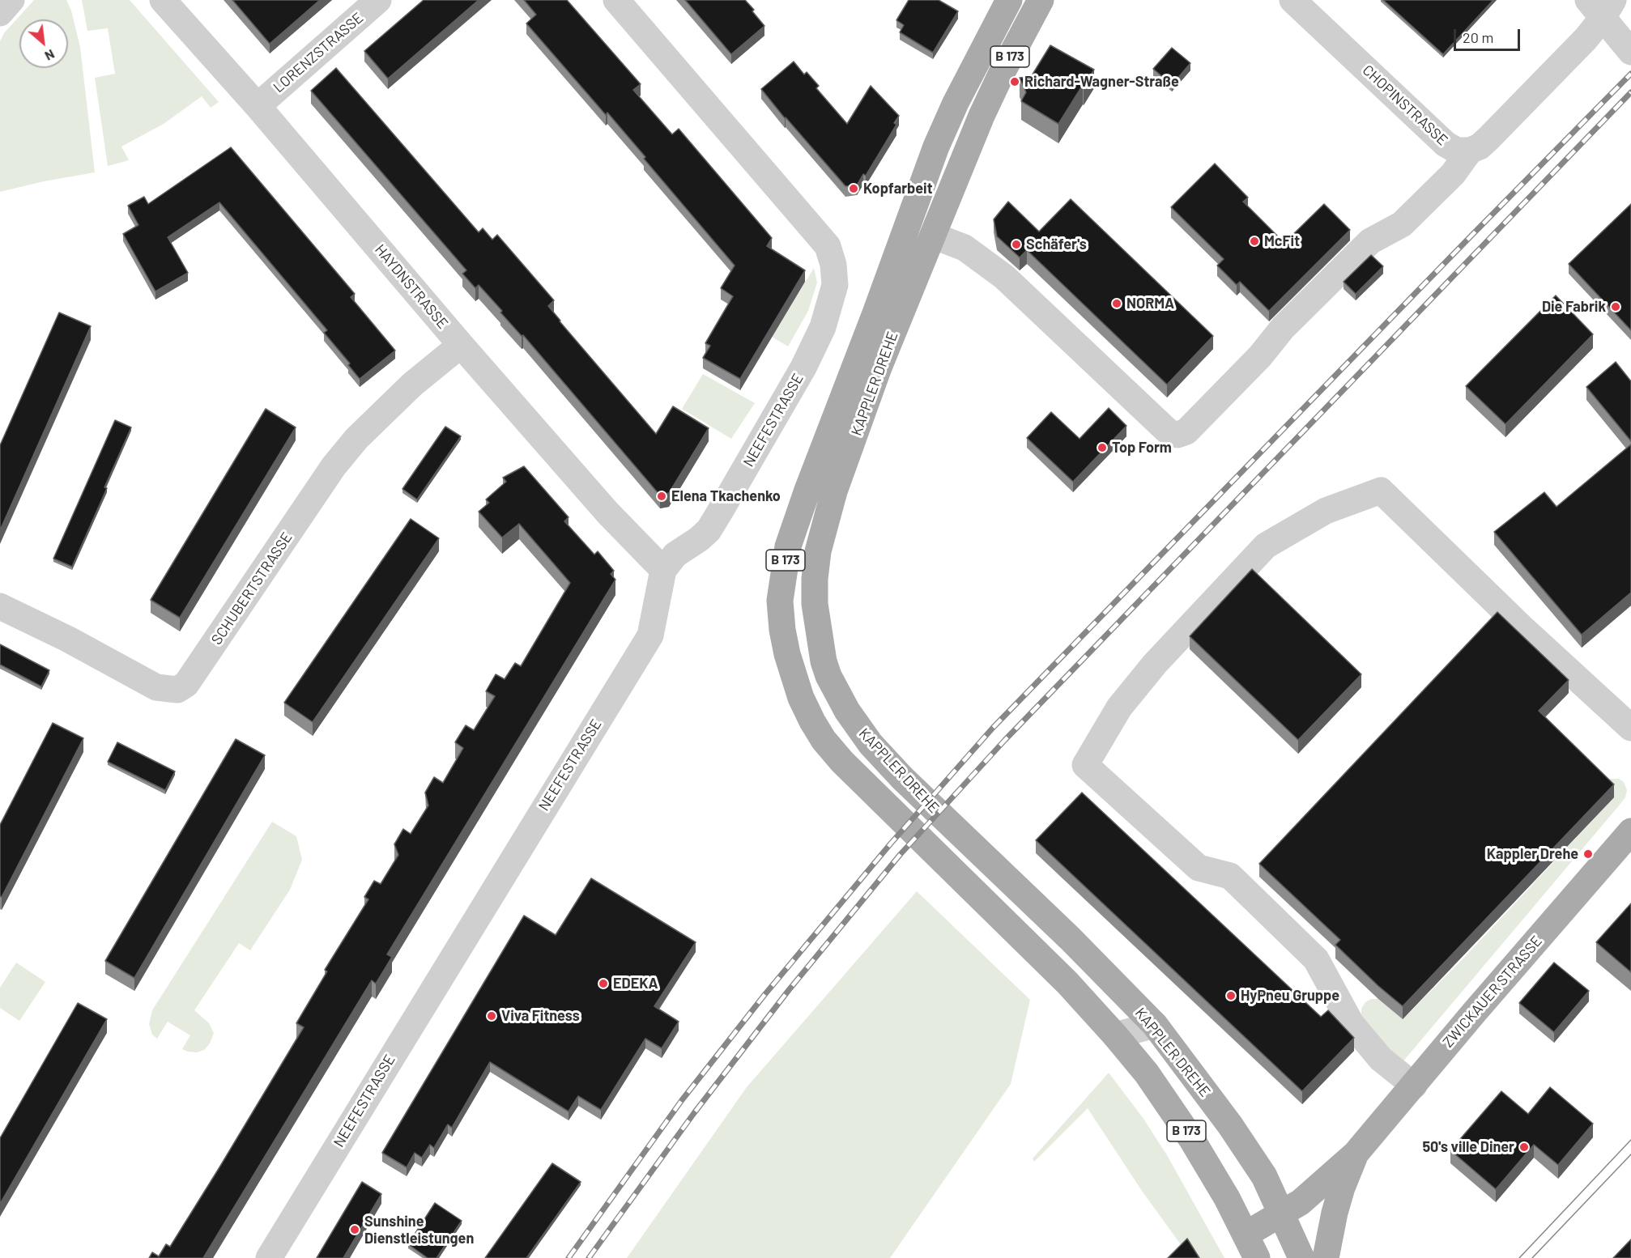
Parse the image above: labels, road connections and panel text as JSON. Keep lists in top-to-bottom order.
{
  "streets": {
    "main road": ["B 173", "KAPPLER DREHE", "ZWICKAUER STRASSE"],
    "street": [
      "LORENZSTRASSE",
      "CHOPINSTRASSE",
      "HAYDNSTRASSE",
      "NEEFESTRASSE",
      "SCHUBERTSTRASSE"
    ]
  },
  "crossings": [
    ["LORENZSTRASSE", "HAYDNSTRASSE"],
    ["HAYDNSTRASSE", "NEEFESTRASSE"],
    ["HAYDNSTRASSE", "SCHUBERTSTRASSE"],
    ["KAPPLER DREHE", "ZWICKAUER STRASSE"]
  ],
  "places": [
    "Richard-Wagner-Straße",
    "Kopfarbeit",
    "McFit",
    "Schäfer's",
    "NORMA",
    "Die Fabrik",
    "Top Form",
    "Elena Tkachenko",
    "Kappler Drehe",
    "EDEKA",
    "HyPneu Gruppe",
    "Viva Fitness",
    "50's ville Diner",
    "Sunshine Dienstleistungen"
  ],
  "scale_bar": "20 m",
  "north": "bottom right"
}
